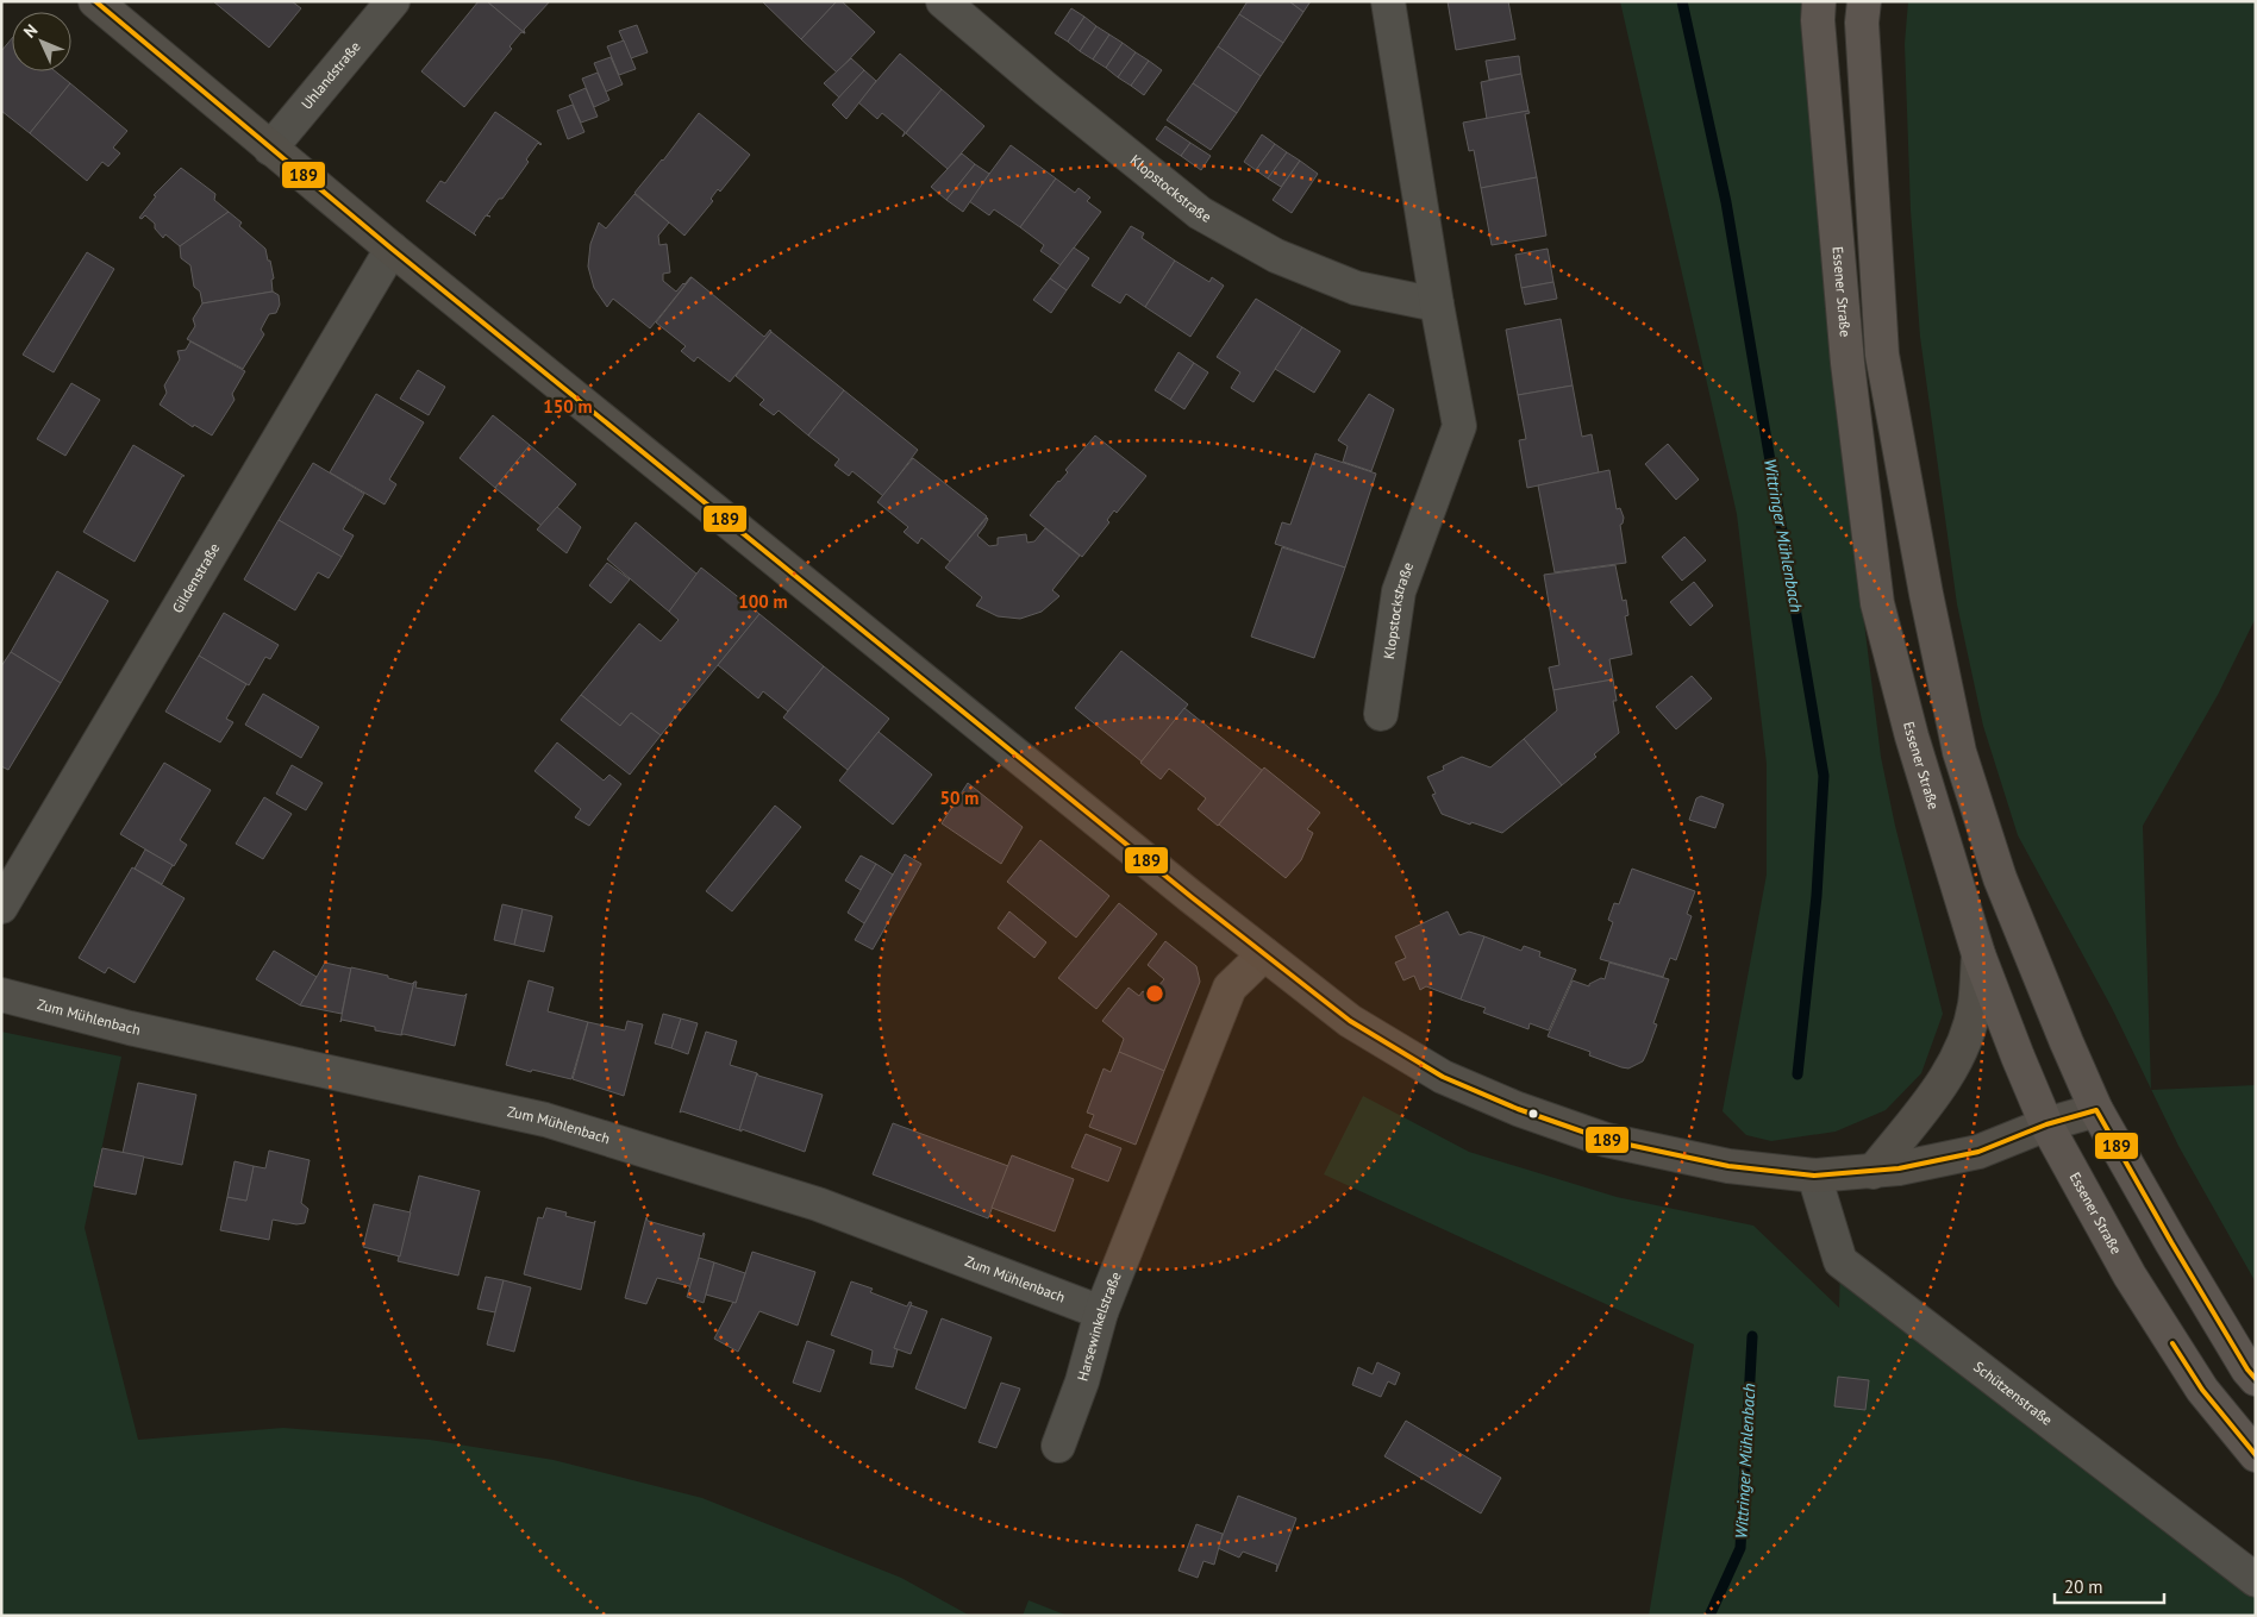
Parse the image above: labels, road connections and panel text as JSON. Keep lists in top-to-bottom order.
{
  "streets": {
    "main road": ["Essener Straße"],
    "street": [
      "Uhlandstraße",
      "Klopstockstraße",
      "Gildenstraße",
      "Zum Mühlenbach",
      "Harsewinkelstraße",
      "Schützenstraße"
    ]
  },
  "crossings": [
    ["Zum Mühlenbach", "Harsewinkelstraße"]
  ],
  "water": ["Wittringer Mühlenbach"],
  "lines": ["transit line 189"],
  "scale_bar": "20 m",
  "north": "top left",
  "rings": ["150 m", "100 m", "50 m"]
}
